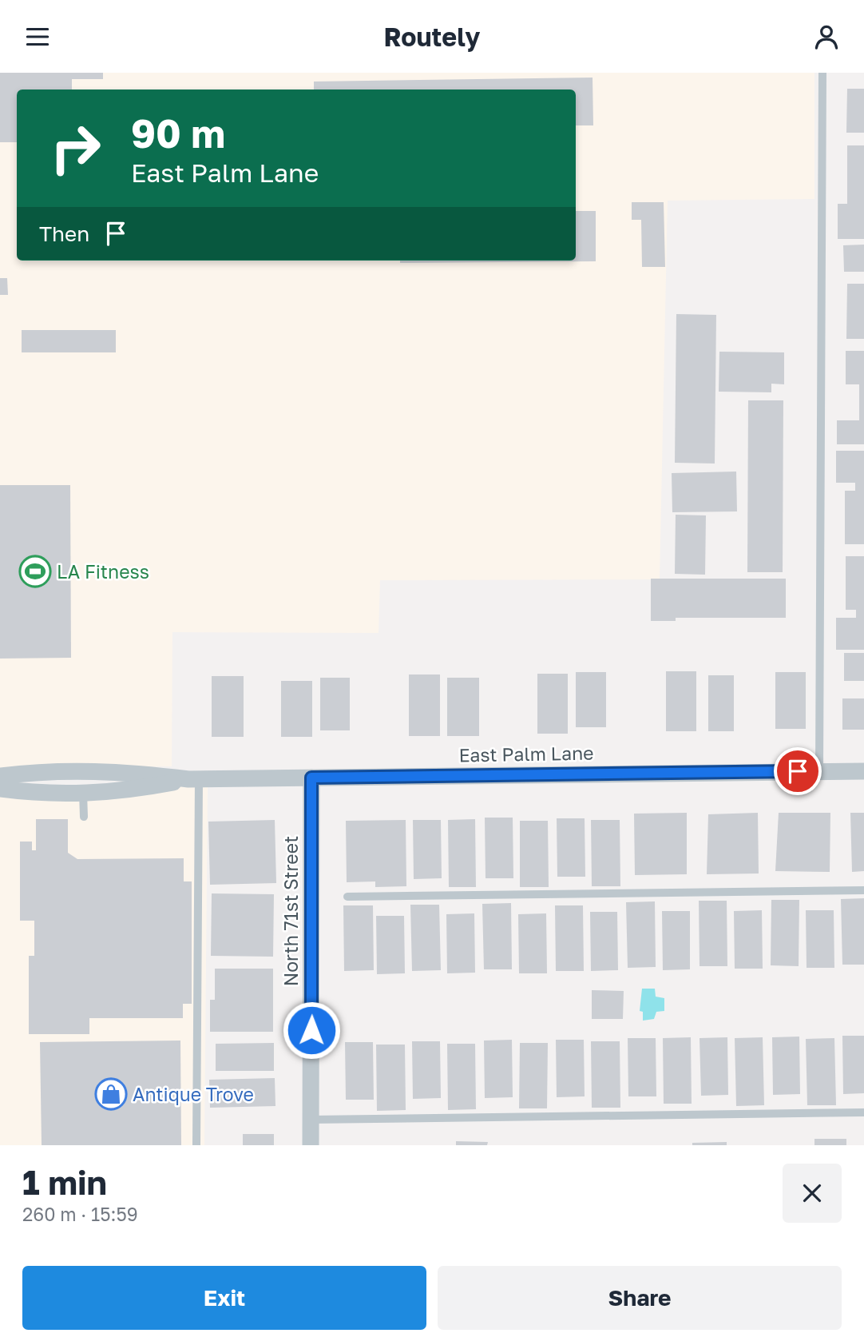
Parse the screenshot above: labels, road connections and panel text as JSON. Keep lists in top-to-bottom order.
{
  "streets": {
    "street": ["East Palm Lane", "North 71st Street"]
  },
  "crossings": [
    ["East Palm Lane", "North 71st Street"]
  ],
  "places": {
    "sports": ["LA Fitness"],
    "shop": ["Antique Trove"]
  },
  "page": {
    "header": "Routely",
    "turn": ["90 m", "East Palm Lane"],
    "then": "Then",
    "heading": ["1 min", "260 m · 15:59"],
    "buttons": ["Exit", "Share"]
  }
}
